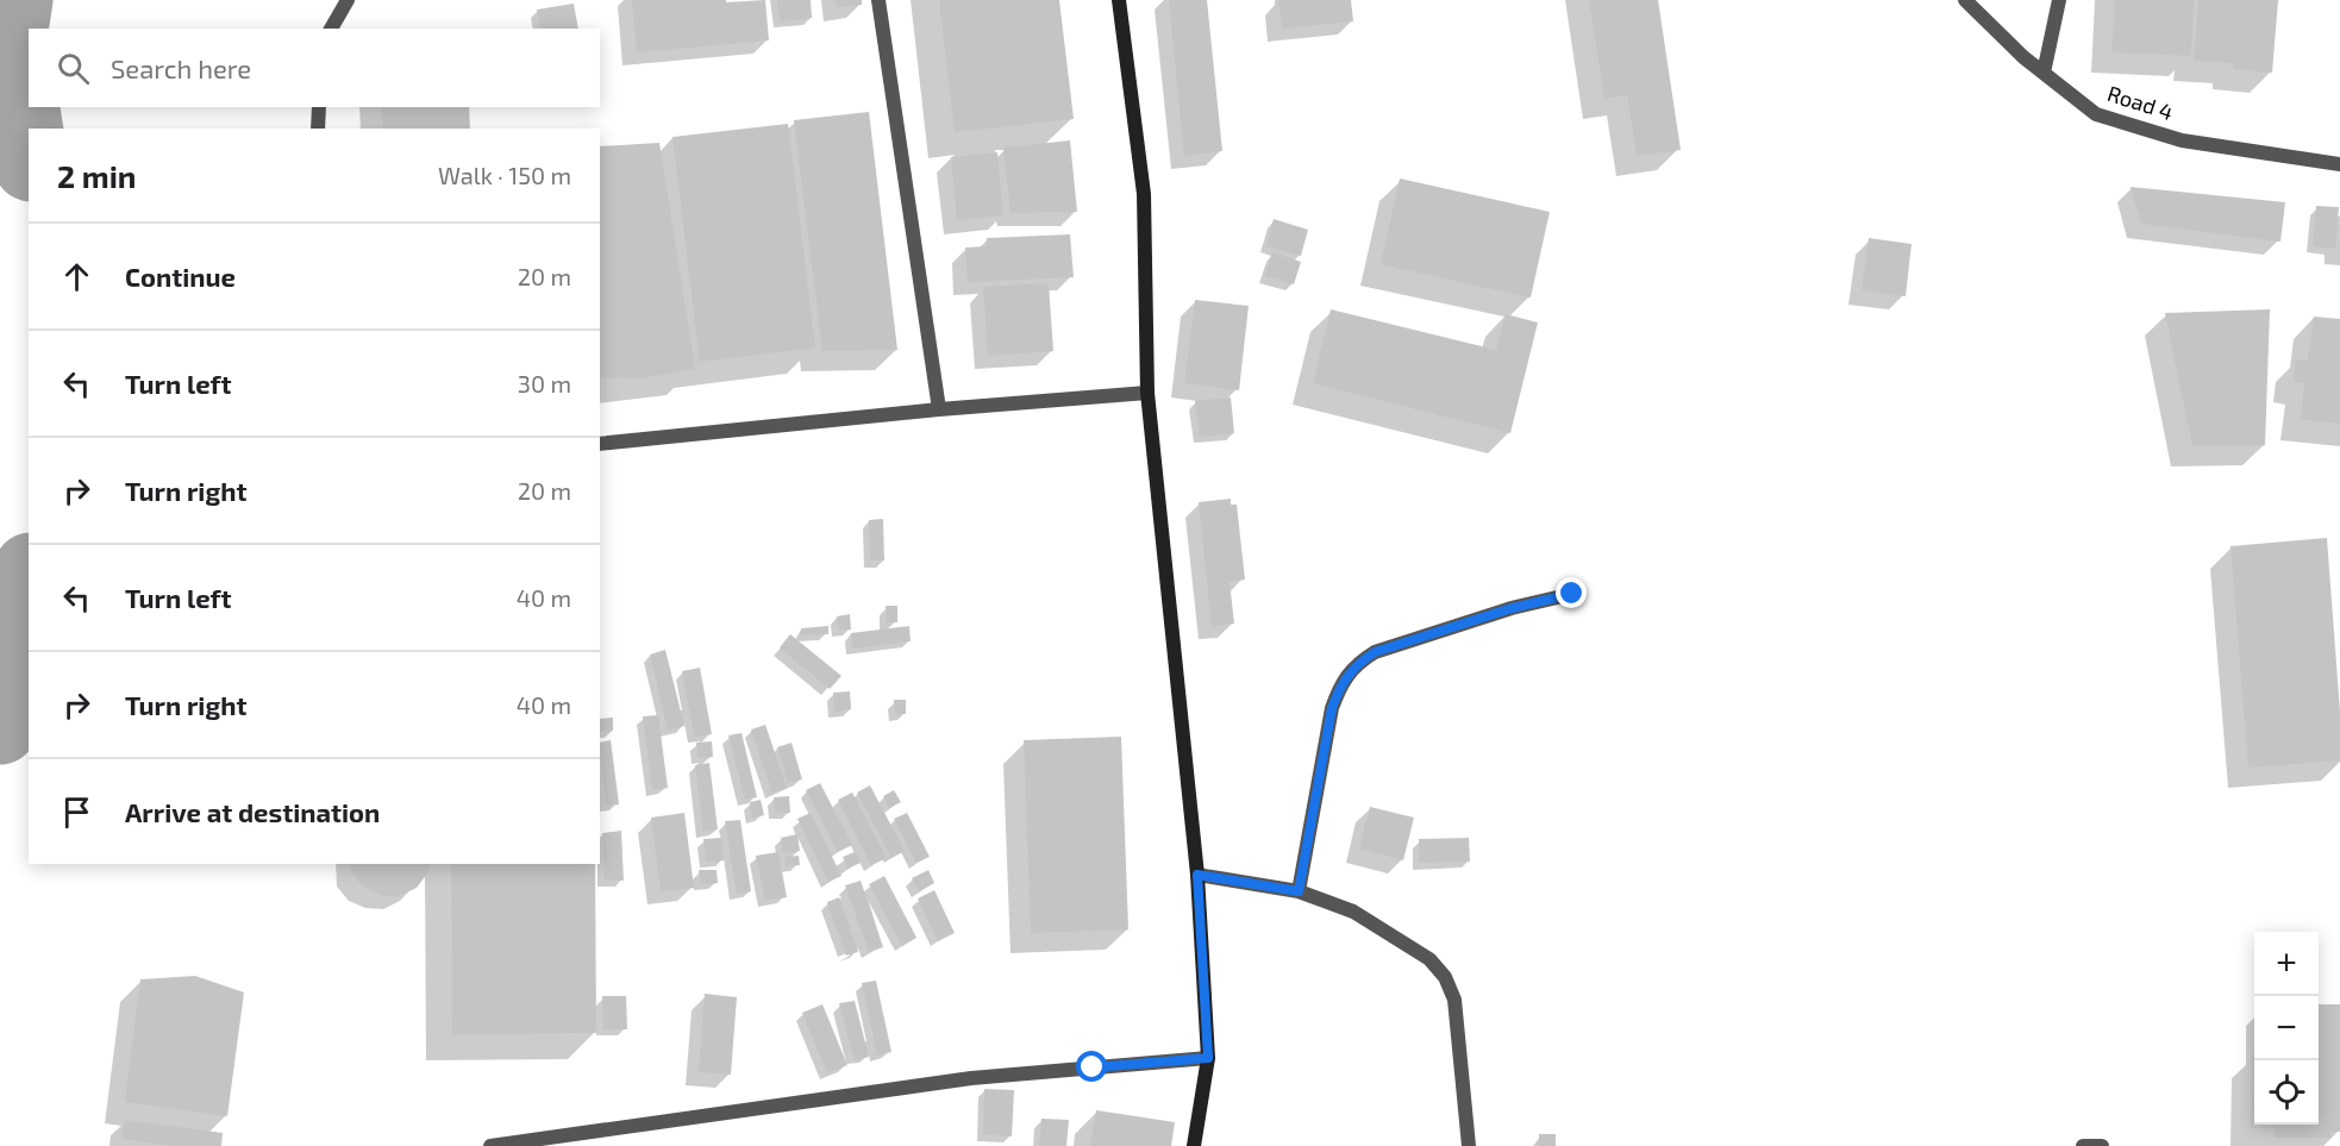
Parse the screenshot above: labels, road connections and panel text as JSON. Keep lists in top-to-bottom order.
{
  "streets": {
    "street": ["Road 4"]
  },
  "page": {
    "search": "Search here",
    "heading": ["2 min", "Walk · 150 m"],
    "list": [
      ["Continue", "20 m"],
      ["Turn left", "30 m"],
      ["Turn right", "20 m"],
      ["Turn left", "40 m"],
      ["Turn right", "40 m"],
      "Arrive at destination"
    ],
    "map_buttons": ["+", "−"]
  }
}
